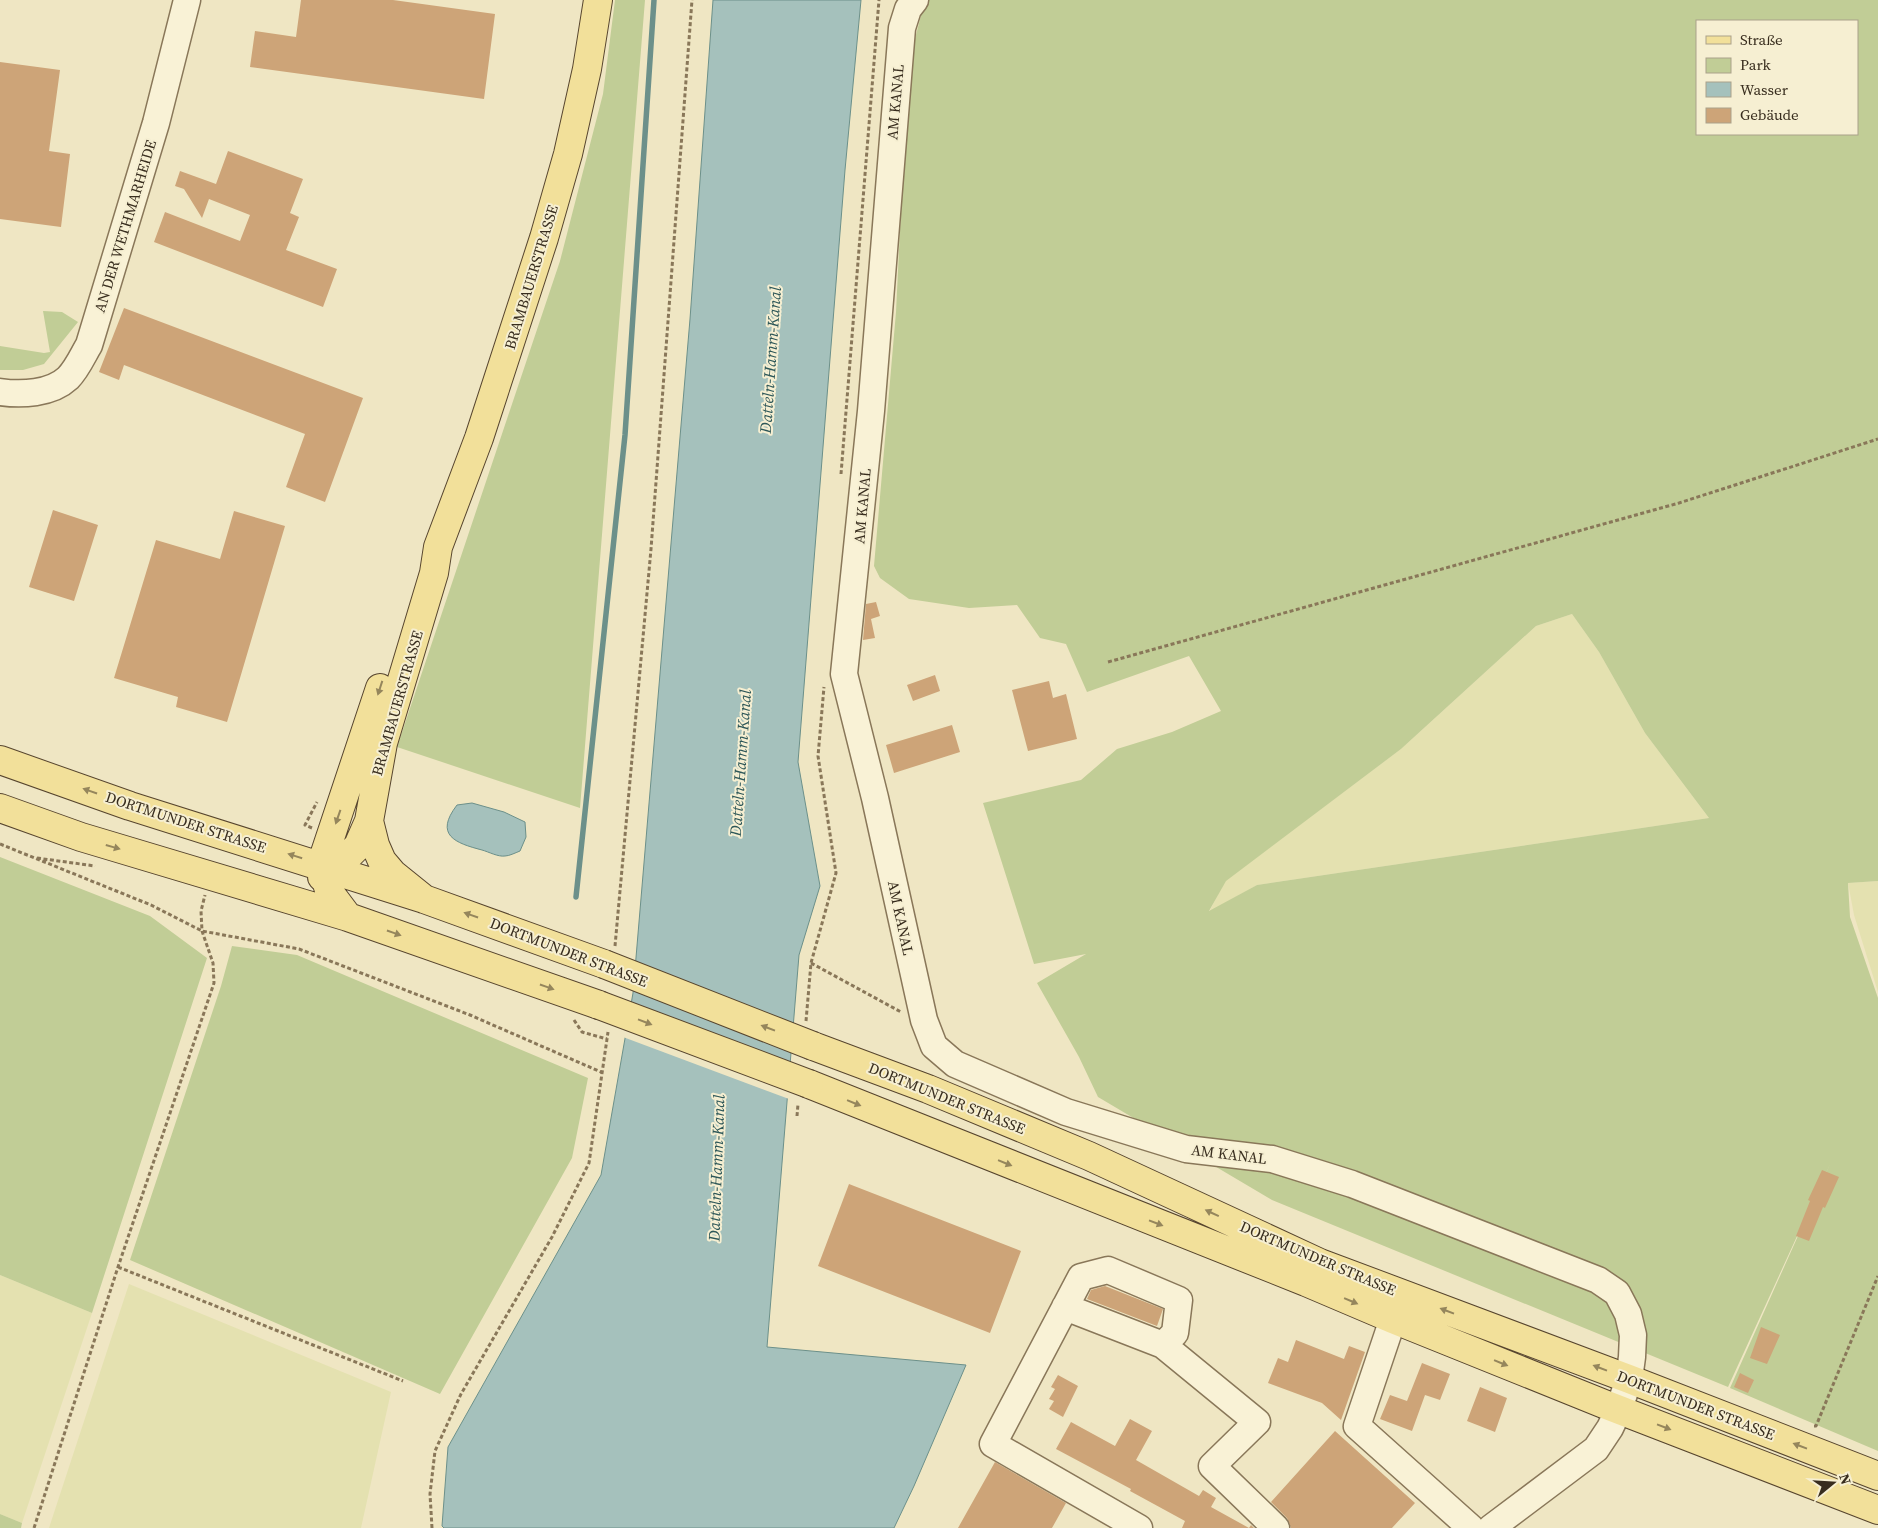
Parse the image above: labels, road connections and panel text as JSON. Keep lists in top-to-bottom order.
{
  "streets": {
    "main road": ["BRAMBAUERSTRASSE", "DORTMUNDER STRASSE"],
    "street": ["AM KANAL", "AN DER WETHMARHEIDE"]
  },
  "crossings": [
    ["AM KANAL", "DORTMUNDER STRASSE"],
    ["BRAMBAUERSTRASSE", "DORTMUNDER STRASSE"]
  ],
  "water": ["Datteln-Hamm-Kanal"],
  "legend": [
    "Straße",
    "Park",
    "Wasser",
    "Gebäude"
  ],
  "north": "right"
}
